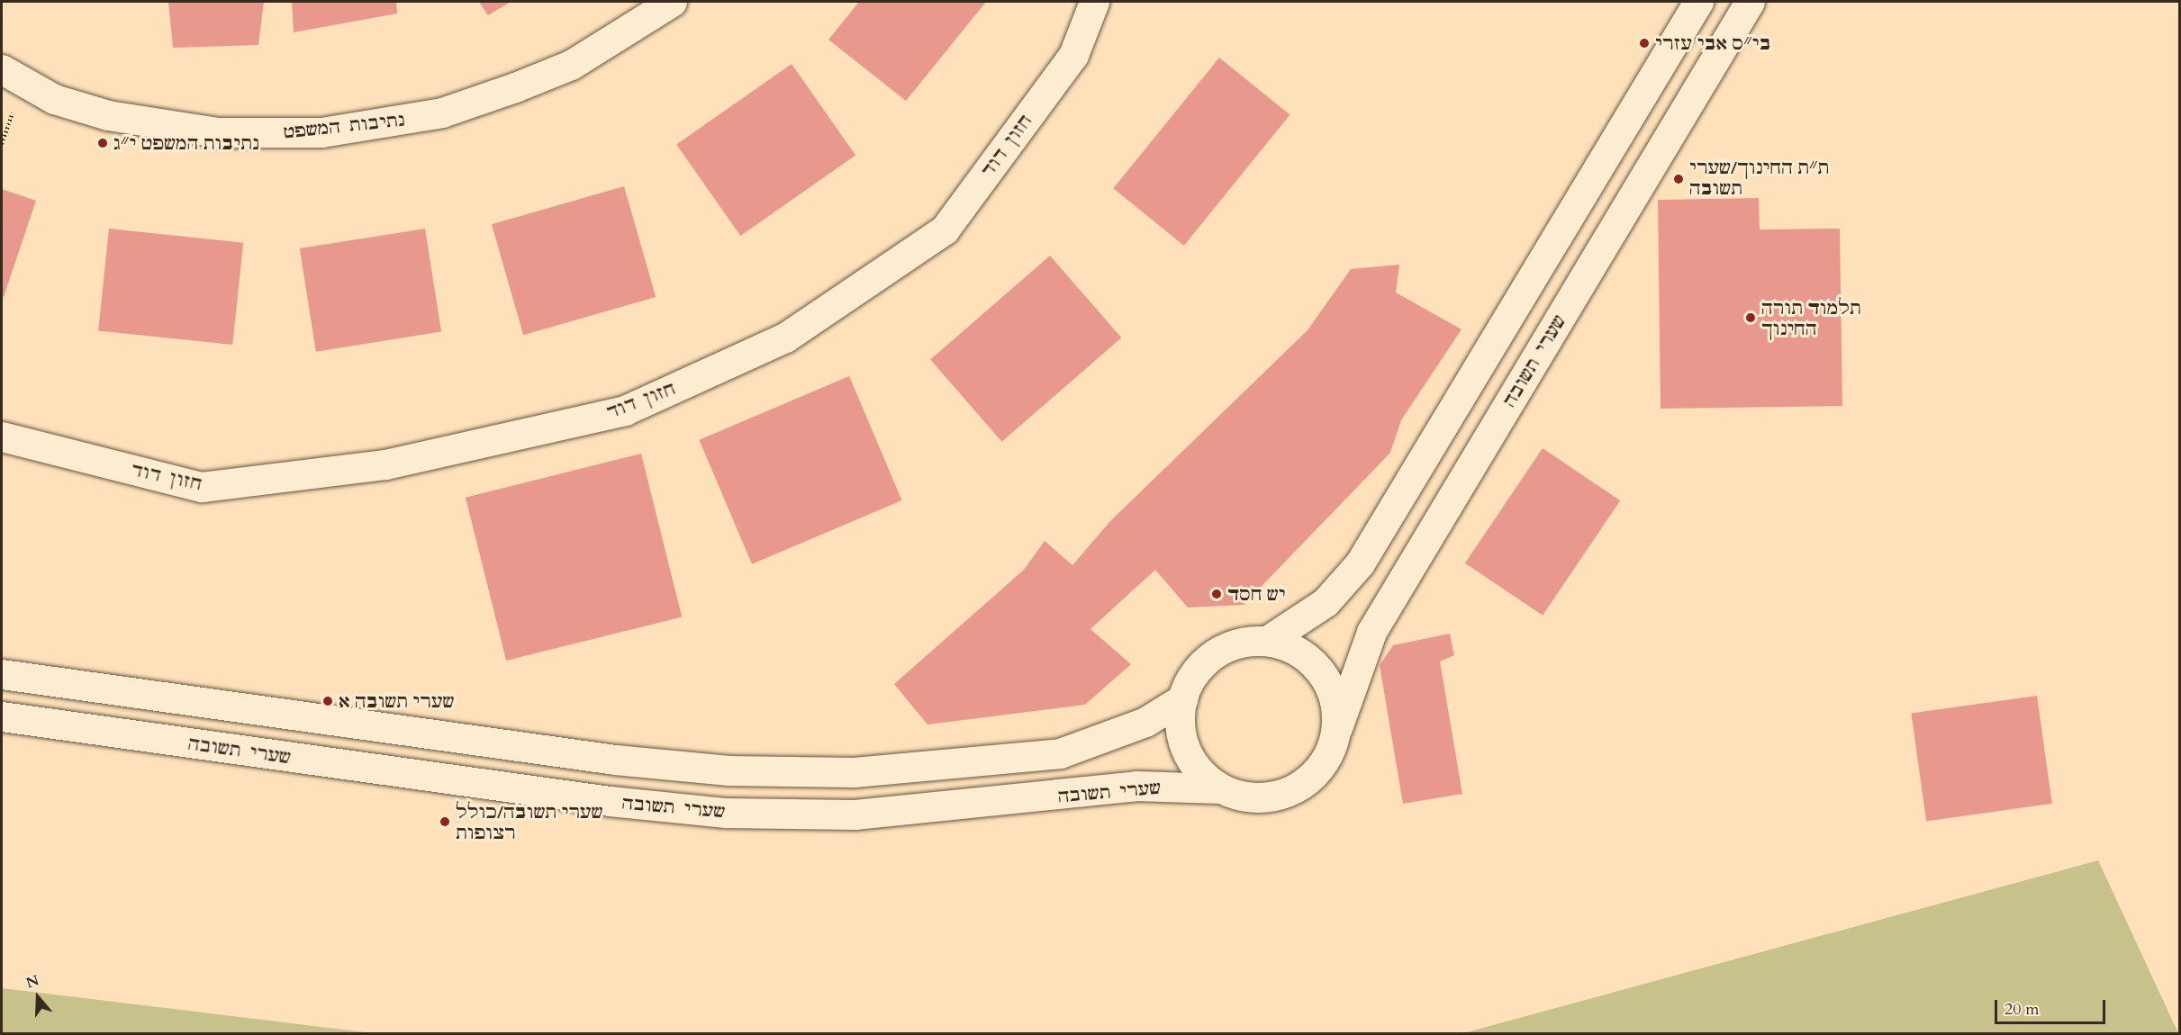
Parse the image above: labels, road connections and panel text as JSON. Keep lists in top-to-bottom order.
{
  "streets": {
    "street": ["נתיבות המשפט", "חזון דוד", "שערי תשובה"]
  },
  "places": [
    "בי״ס אבי עזרי",
    "נתיבות המשפט י״ג",
    "ת״ת החינוך/שערי תשובה",
    "תלמוד תורה החינוך",
    "יש חסד",
    "שערי תשובה א",
    "שערי תשובה/כולל רצופות"
  ],
  "scale_bar": "20 m",
  "north": "top"
}
